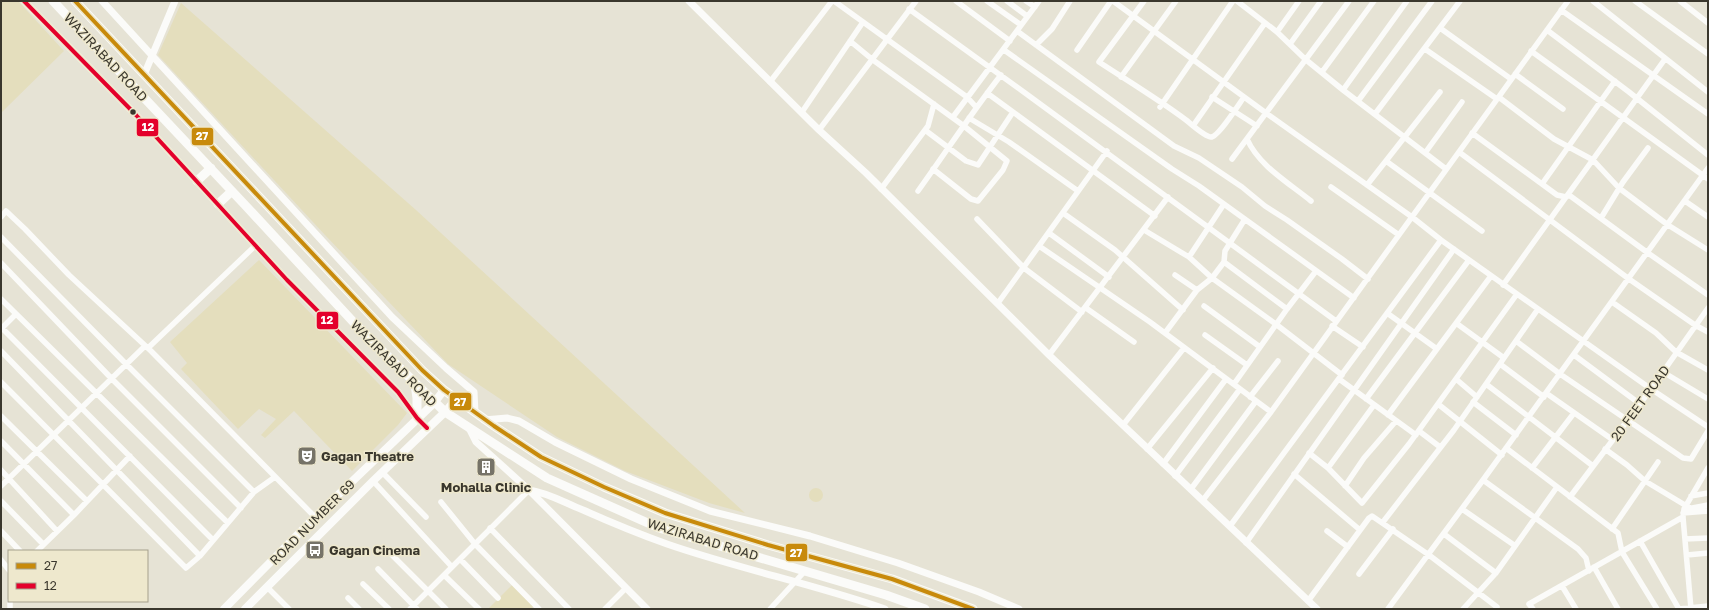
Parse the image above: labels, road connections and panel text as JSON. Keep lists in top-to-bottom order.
{
  "streets": {
    "main road": ["WAZIRABAD ROAD", "ROAD NUMBER 69"],
    "street": ["20 FEET ROAD"]
  },
  "crossings": [
    ["WAZIRABAD ROAD", "ROAD NUMBER 69"]
  ],
  "places": {
    "theatre": ["Gagan Theatre"],
    "building": ["Mohalla Clinic"],
    "bus stop": ["Gagan Cinema"]
  },
  "lines": ["transit line 27", "transit line 12"],
  "legend": ["27", "12"]
}
